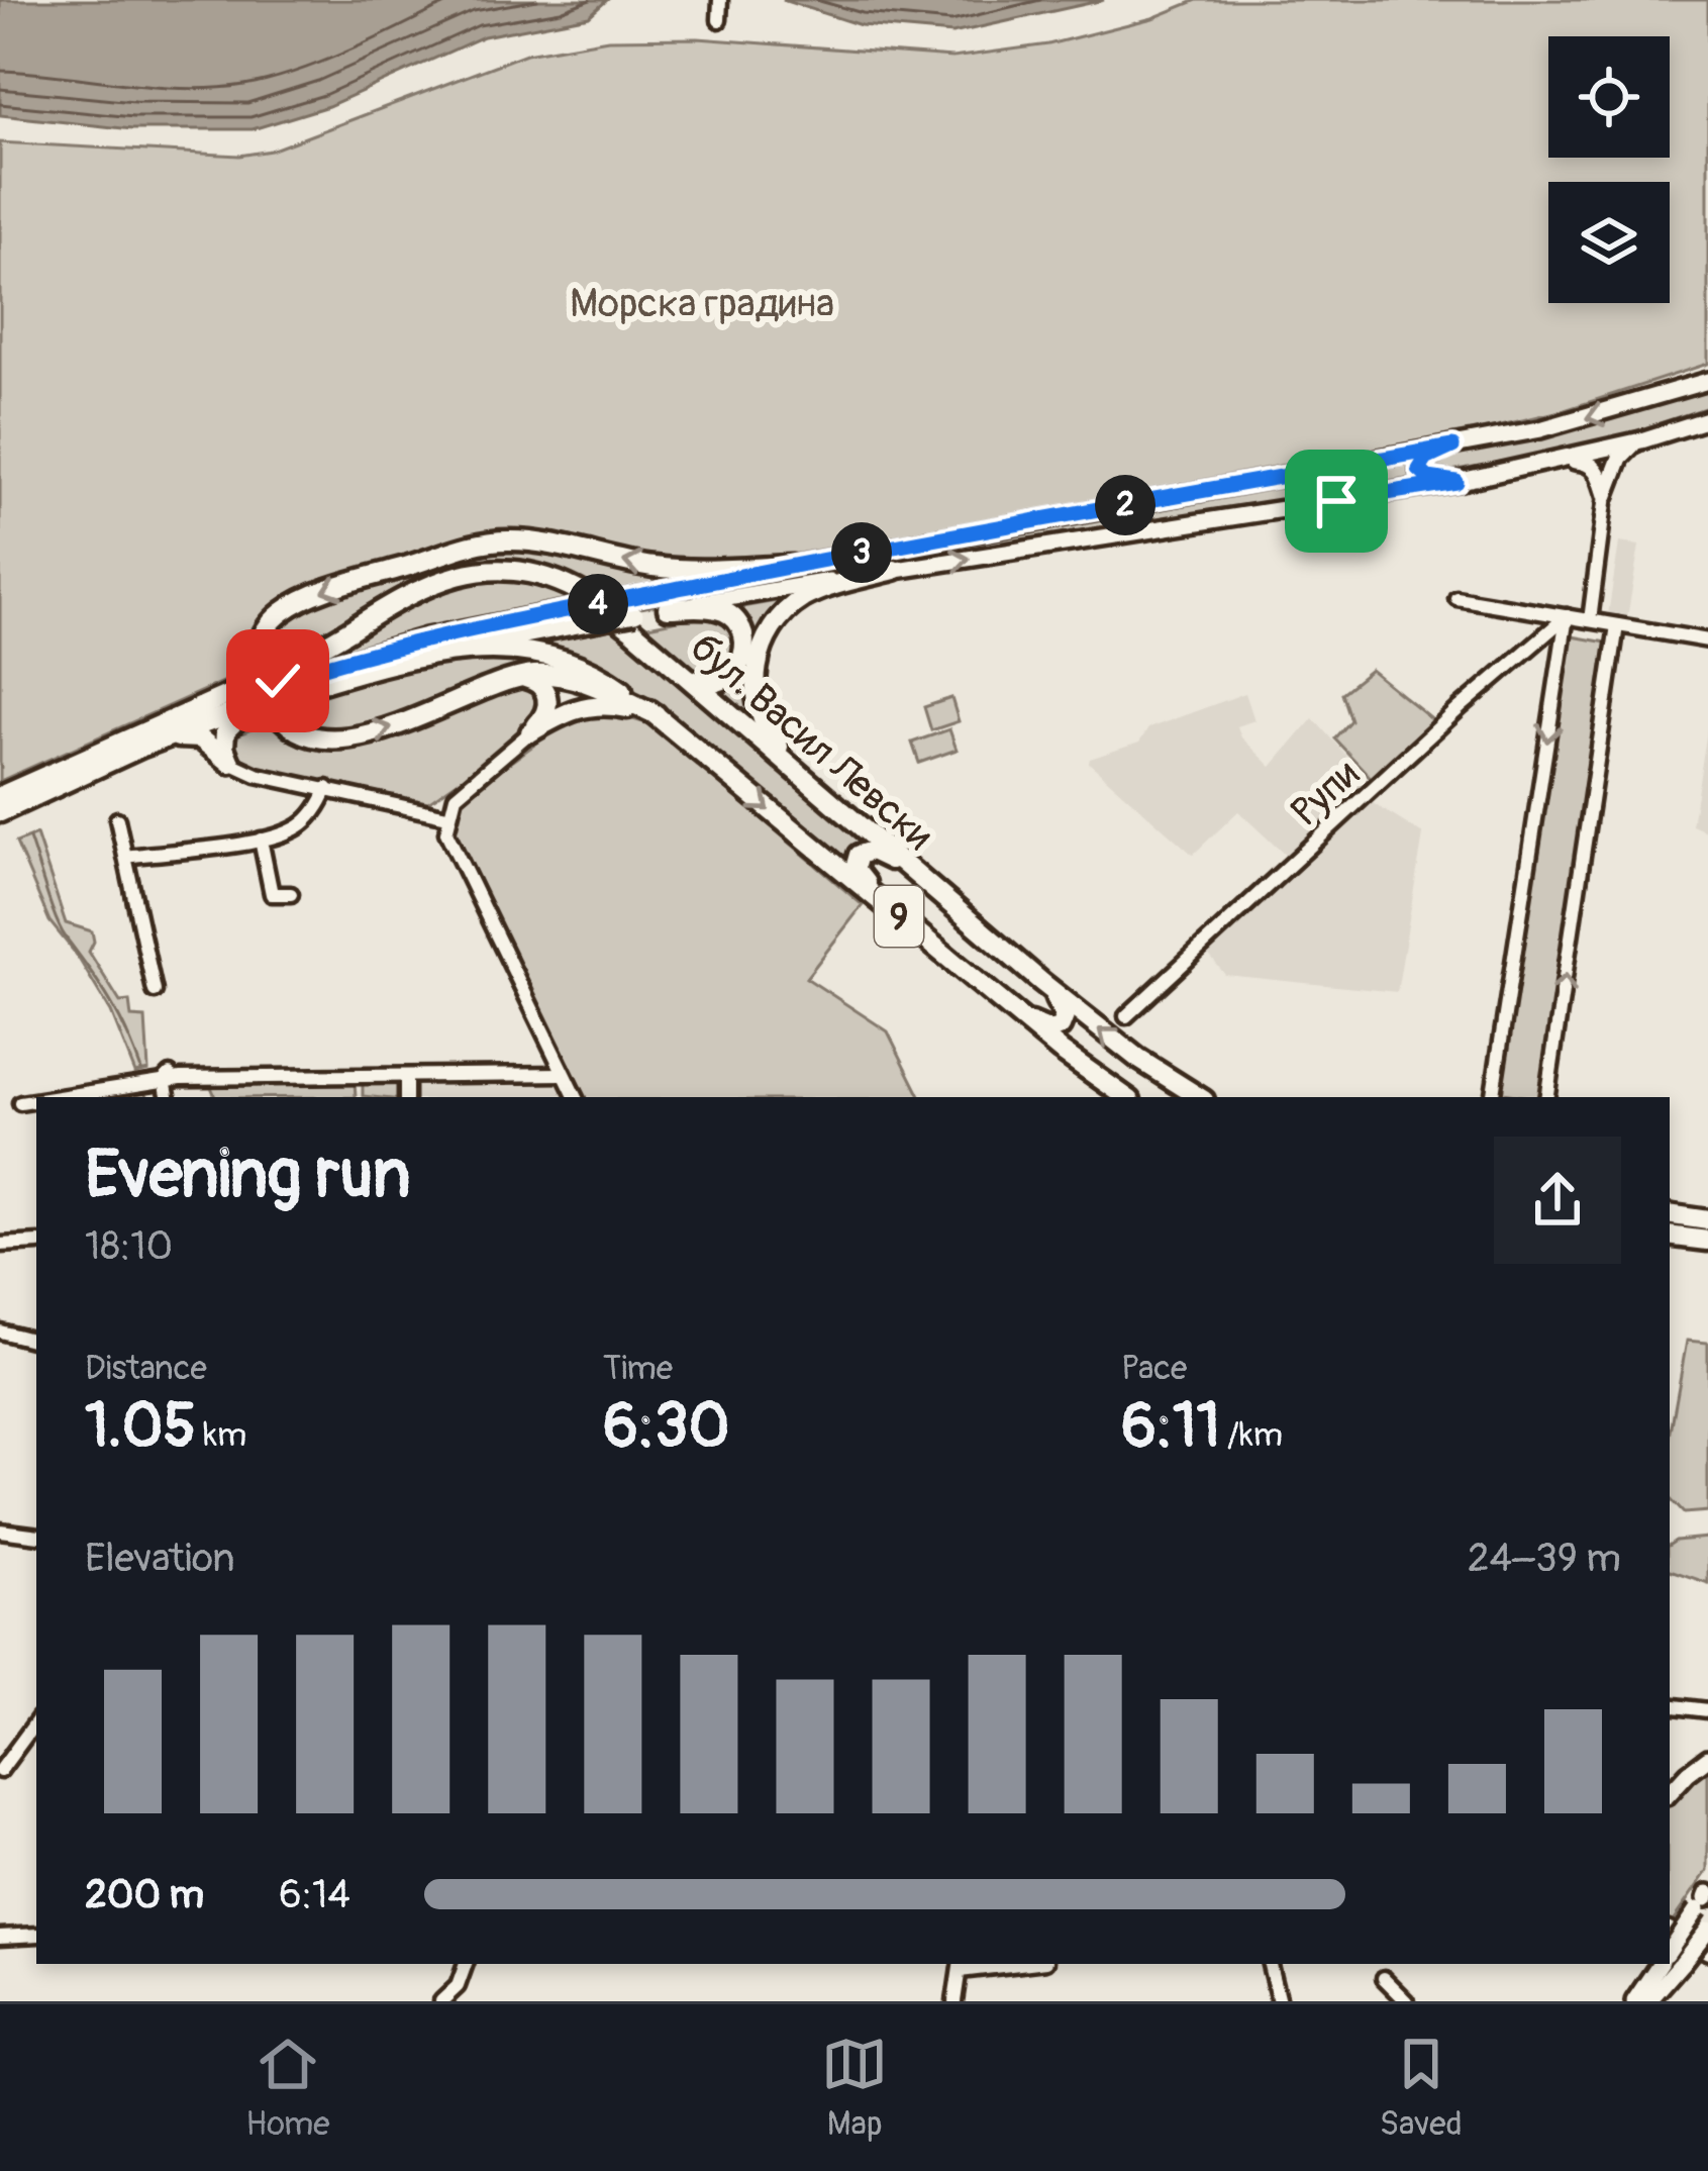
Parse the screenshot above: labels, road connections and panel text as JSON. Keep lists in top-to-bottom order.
{
  "streets": {
    "highway": ["бул. Васил Левски", "9"],
    "street": ["Рупи"]
  },
  "crossings": [
    ["бул. Васил Левски", "9"]
  ],
  "parks": ["Морска градина"],
  "page": {
    "pins": ["2", "3", "4"],
    "heading": ["Evening run", "18:10"],
    "stats": [
      ["Distance", "1.05 km"],
      ["Time", "6:30"],
      ["Pace", "6:11 /km"]
    ],
    "chart": ["Elevation", "24–39 m"],
    "list": [
      {
        "name": "200 m",
        "note": "6:14"
      }
    ],
    "tabs": ["Home", "Map", "Saved"]
  }
}
